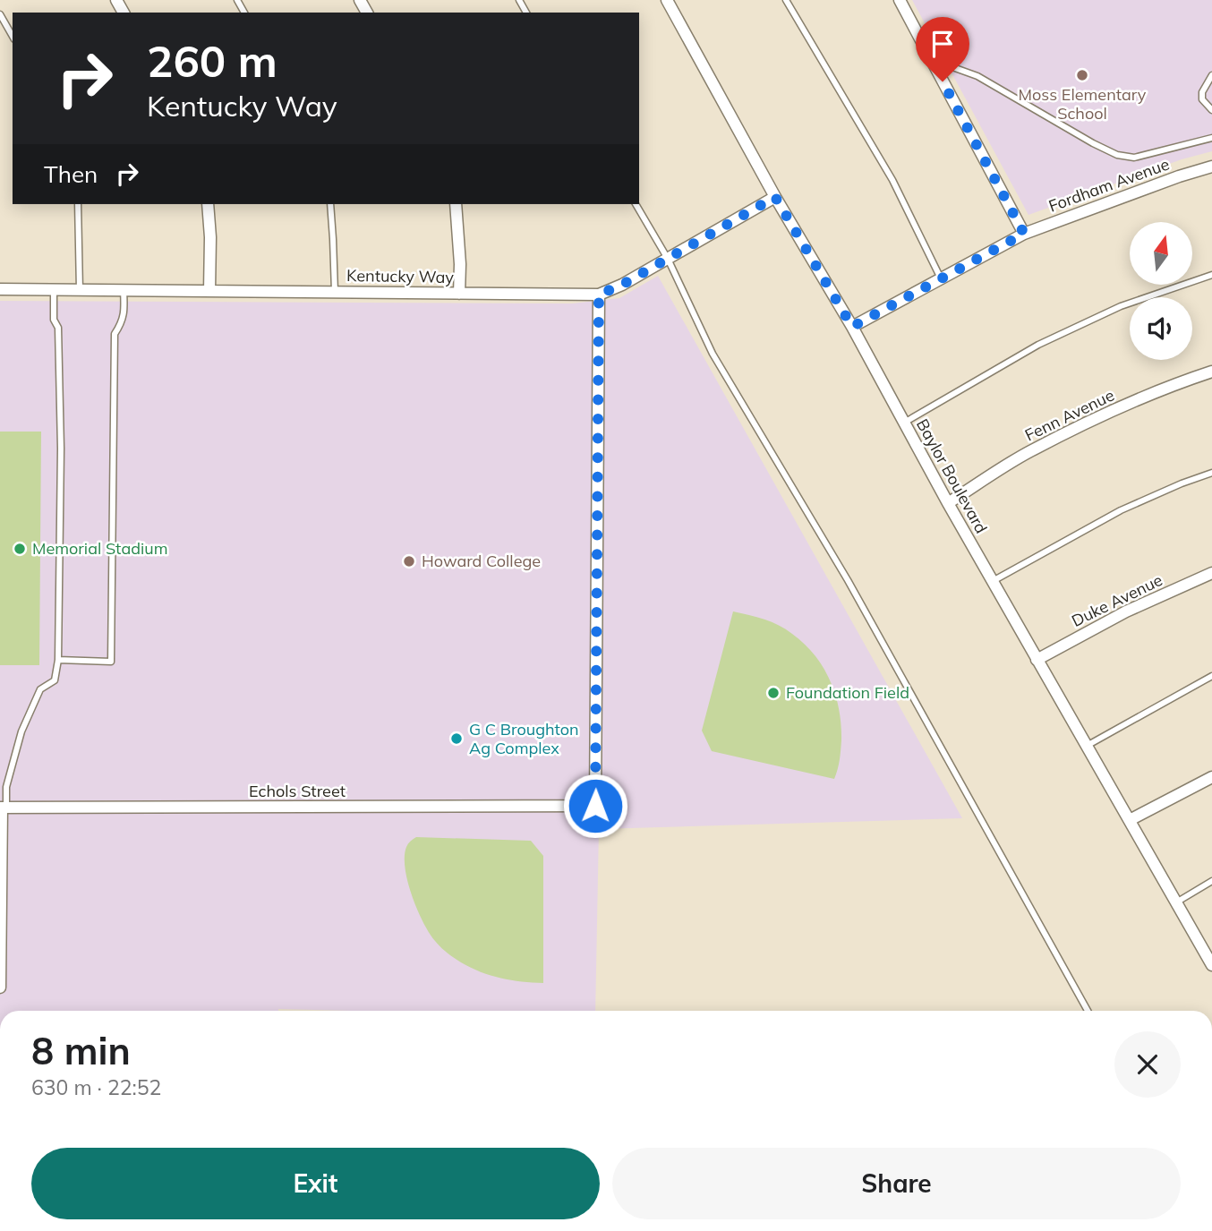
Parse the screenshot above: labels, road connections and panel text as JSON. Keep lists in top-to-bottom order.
{
  "streets": {
    "street": [
      "Fordham Avenue",
      "Kentucky Way",
      "Fenn Avenue",
      "Baylor Boulevard",
      "Duke Avenue",
      "Echols Street"
    ]
  },
  "crossings": [
    ["Fordham Avenue", "Baylor Boulevard"],
    ["Kentucky Way", "Baylor Boulevard"],
    ["Kentucky Way", "Echols Street"],
    ["Fenn Avenue", "Baylor Boulevard"],
    ["Baylor Boulevard", "Duke Avenue"]
  ],
  "places": [
    "Moss Elementary School",
    "Memorial Stadium",
    "Howard College",
    "Foundation Field",
    "G C Broughton Ag Complex"
  ],
  "north": "top",
  "page": {
    "turn": ["260 m", "Kentucky Way"],
    "then": "Then",
    "heading": ["8 min", "630 m · 22:52"],
    "buttons": ["Exit", "Share"]
  }
}
